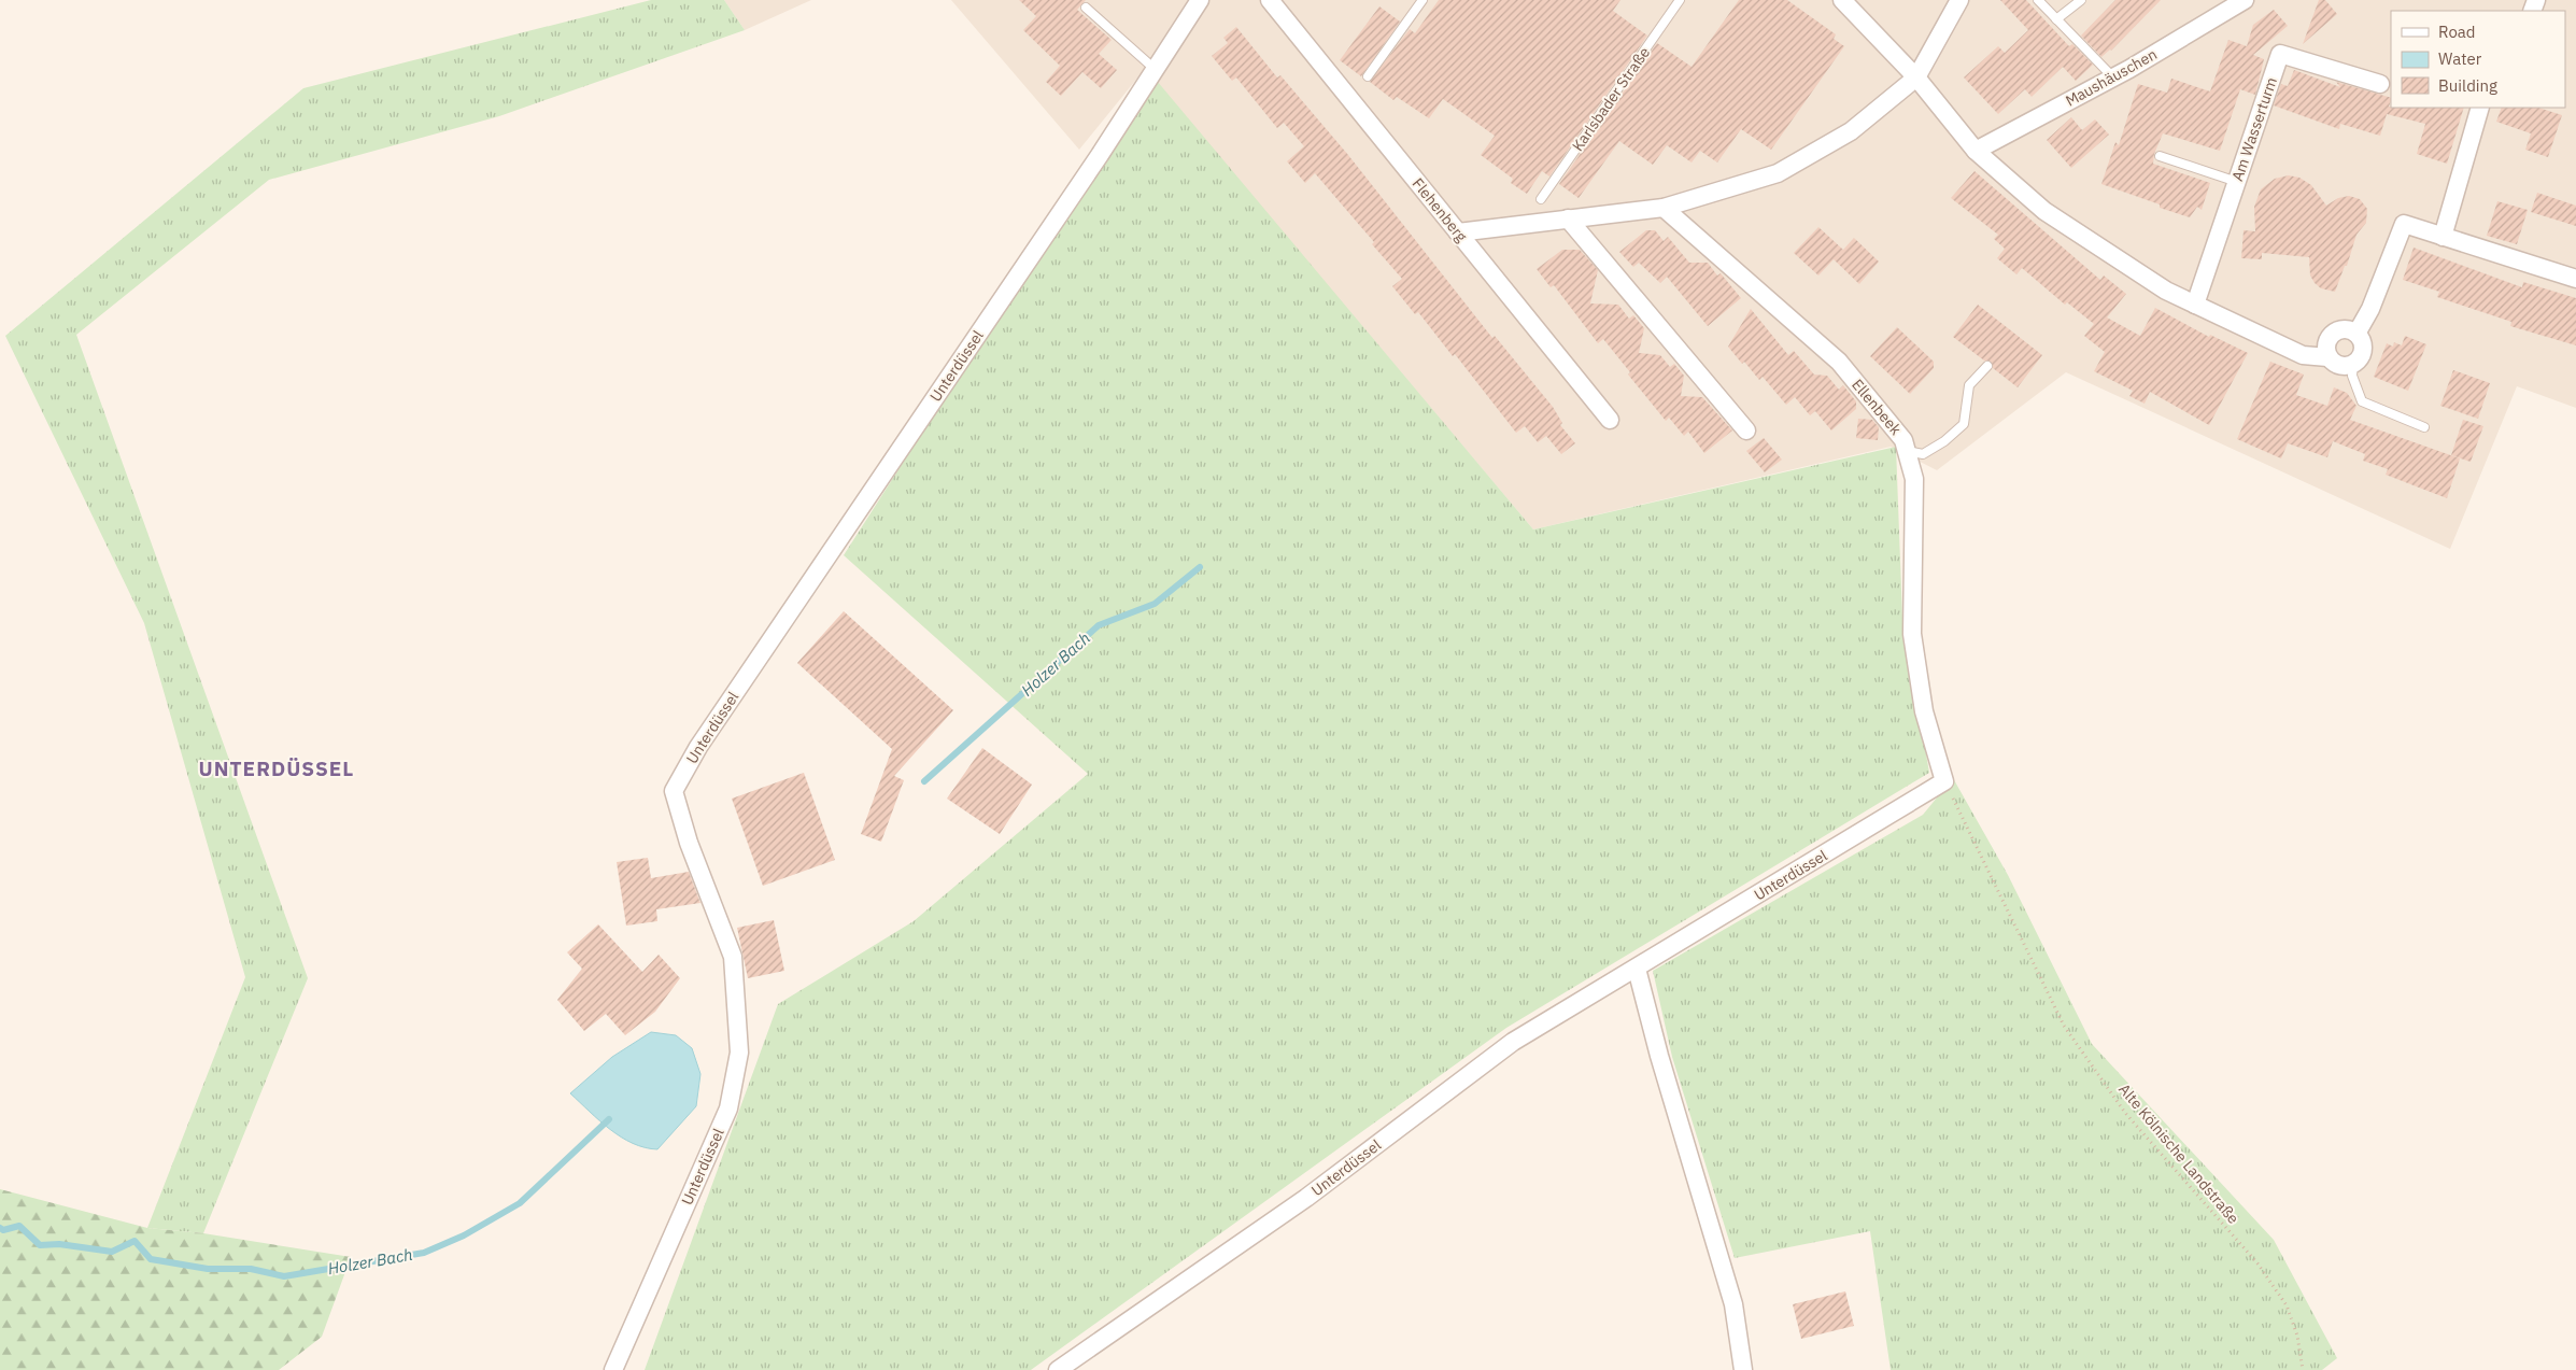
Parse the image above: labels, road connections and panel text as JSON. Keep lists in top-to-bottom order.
{
  "streets": {
    "street": [
      "Maushäuschen",
      "Am Wasserturm",
      "Flehenberg",
      "Unterdüssel",
      "Ellenbeek"
    ],
    "lane": ["Karlsbader Straße"],
    "path": ["Alte Kölnische Landstraße"]
  },
  "crossings": [
    ["Unterdüssel", "Ellenbeek"],
    ["Unterdüssel", "Alte Kölnische Landstraße"],
    ["Ellenbeek", "Alte Kölnische Landstraße"]
  ],
  "districts": ["UNTERDÜSSEL"],
  "water": ["Holzer Bach"],
  "legend": ["Road", "Water", "Building"]
}
